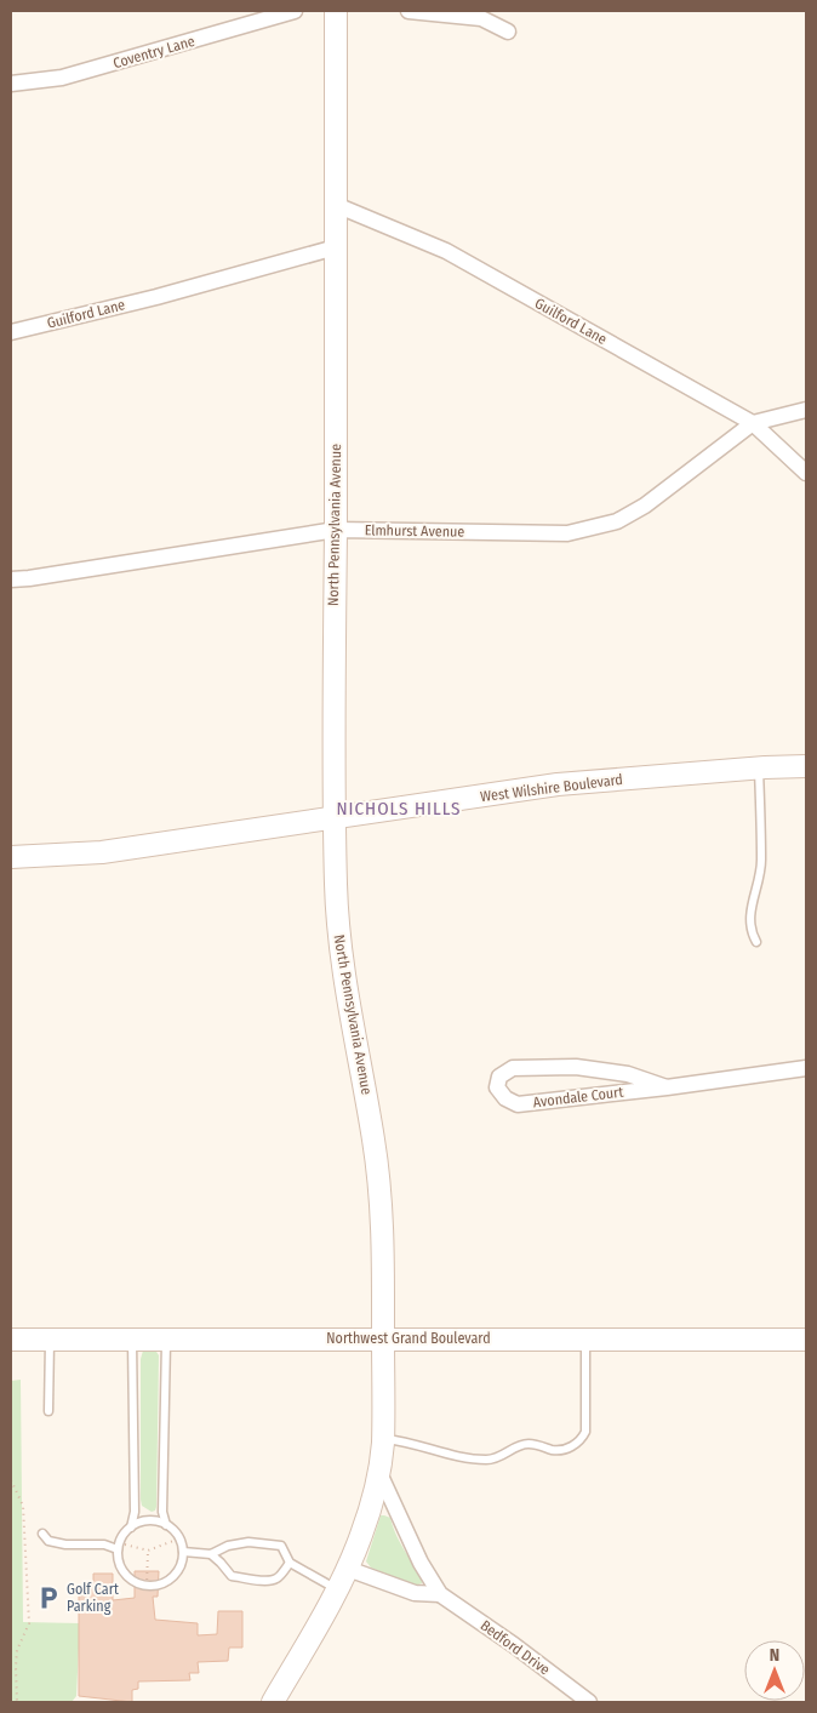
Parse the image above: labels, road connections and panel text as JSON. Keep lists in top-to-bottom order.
{
  "streets": {
    "street": [
      "Coventry Lane",
      "Guilford Lane",
      "North Pennsylvania Avenue",
      "Elmhurst Avenue",
      "West Wilshire Boulevard",
      "Avondale Court",
      "Northwest Grand Boulevard",
      "Bedford Drive"
    ]
  },
  "crossings": [
    ["Guilford Lane", "North Pennsylvania Avenue"],
    ["Guilford Lane", "Elmhurst Avenue"],
    ["North Pennsylvania Avenue", "Elmhurst Avenue"],
    ["North Pennsylvania Avenue", "West Wilshire Boulevard"],
    ["North Pennsylvania Avenue", "Northwest Grand Boulevard"],
    ["North Pennsylvania Avenue", "Bedford Drive"]
  ],
  "districts": ["NICHOLS HILLS"],
  "places": {
    "parking": ["Golf Cart Parking"]
  },
  "north": "top"
}
